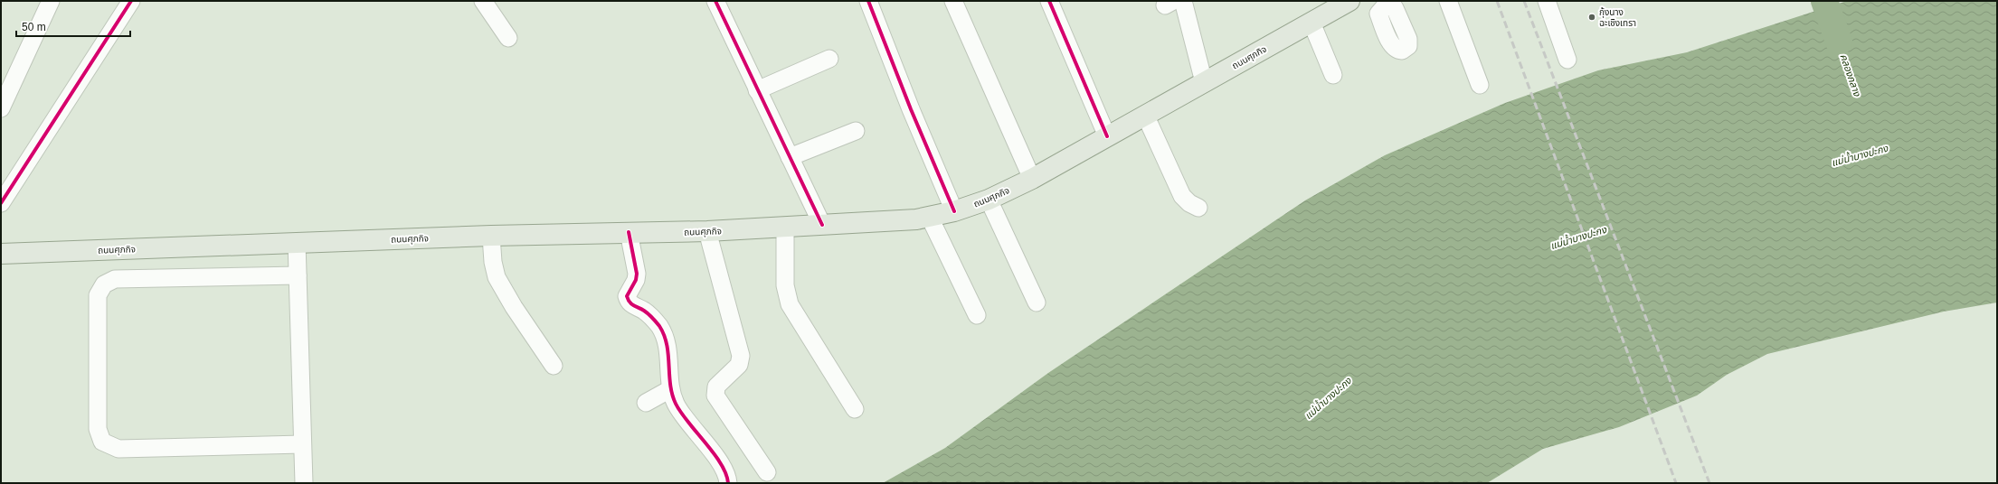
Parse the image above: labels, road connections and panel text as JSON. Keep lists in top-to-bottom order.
{
  "streets": {
    "main road": ["ถนนศุภกิจ"]
  },
  "water": ["คลองกลาง", "แม่น้ำบางปะกง"],
  "places": ["กุ้งนาง ฉะเชิงเทรา"],
  "scale_bar": "50 m"
}
